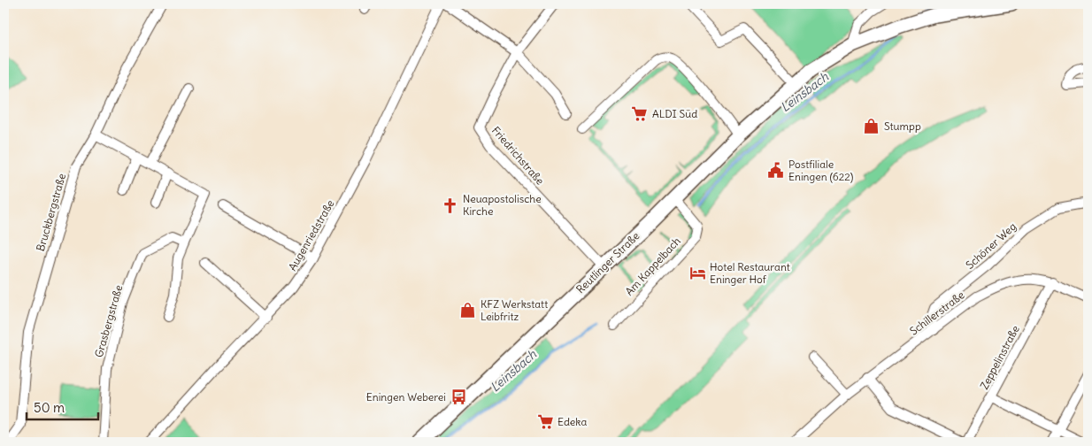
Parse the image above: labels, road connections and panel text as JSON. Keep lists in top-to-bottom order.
{
  "streets": {
    "main road": ["Reutlinger Straße"],
    "street": [
      "Friedrichstraße",
      "Bruckbergstraße",
      "Augenriedstraße",
      "Schöner Weg",
      "Am Kappelbach",
      "Schillerstraße",
      "Grasbergstraße",
      "Zeppelinstraße"
    ]
  },
  "crossings": [
    ["Friedrichstraße", "Reutlinger Straße"],
    ["Schöner Weg", "Schillerstraße"],
    ["Reutlinger Straße", "Am Kappelbach"],
    ["Schillerstraße", "Zeppelinstraße"]
  ],
  "water": ["Leinsbach"],
  "places": {
    "supermarket": ["ALDI Süd", "Edeka"],
    "shop": ["Stumpp", "KFZ Werkstatt Leibfritz"],
    "public building": ["Postfiliale Eningen (622)"],
    "church": ["Neuapostolische Kirche"],
    "hotel": ["Hotel Restaurant Eninger Hof"],
    "bus stop": ["Eningen Weberei"]
  },
  "scale_bar": "50 m"
}
